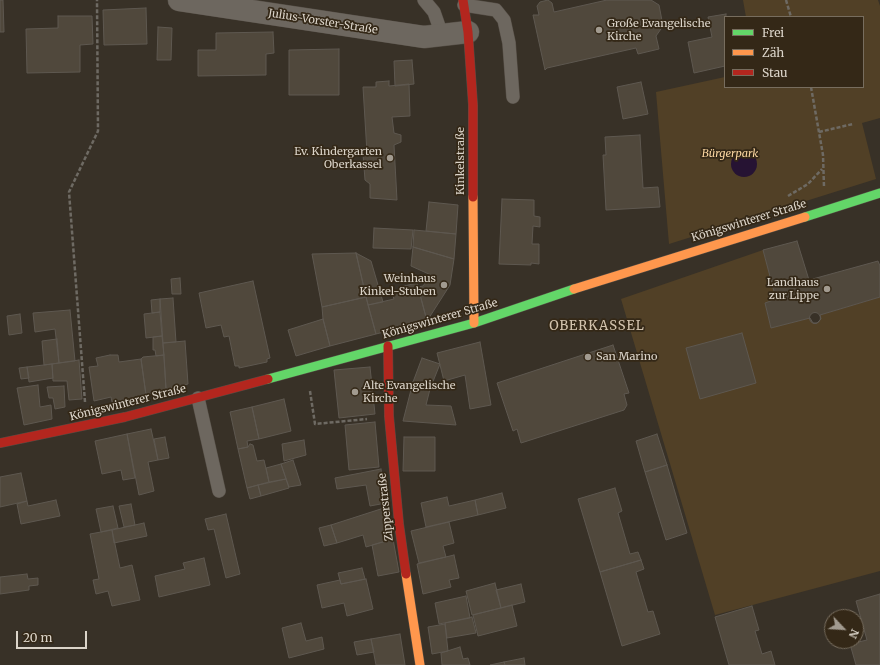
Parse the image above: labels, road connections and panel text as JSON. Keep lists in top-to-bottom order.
{
  "streets": {
    "main road": ["Kinkelstraße", "Königswinterer Straße", "Zipperstraße"],
    "street": ["Julius-Vorster-Straße"]
  },
  "crossings": [
    ["Julius-Vorster-Straße", "Kinkelstraße"],
    ["Kinkelstraße", "Königswinterer Straße"],
    ["Königswinterer Straße", "Zipperstraße"]
  ],
  "districts": ["OBERKASSEL"],
  "parks": ["Bürgerpark"],
  "places": [
    "Große Evangelische Kirche",
    "Ev. Kindergarten Oberkassel",
    "Weinhaus Kinkel-Stuben",
    "Landhaus zur Lippe",
    "San Marino",
    "Alte Evangelische Kirche"
  ],
  "legend": ["Frei", "Zäh", "Stau"],
  "scale_bar": "20 m",
  "north": "bottom right"
}
